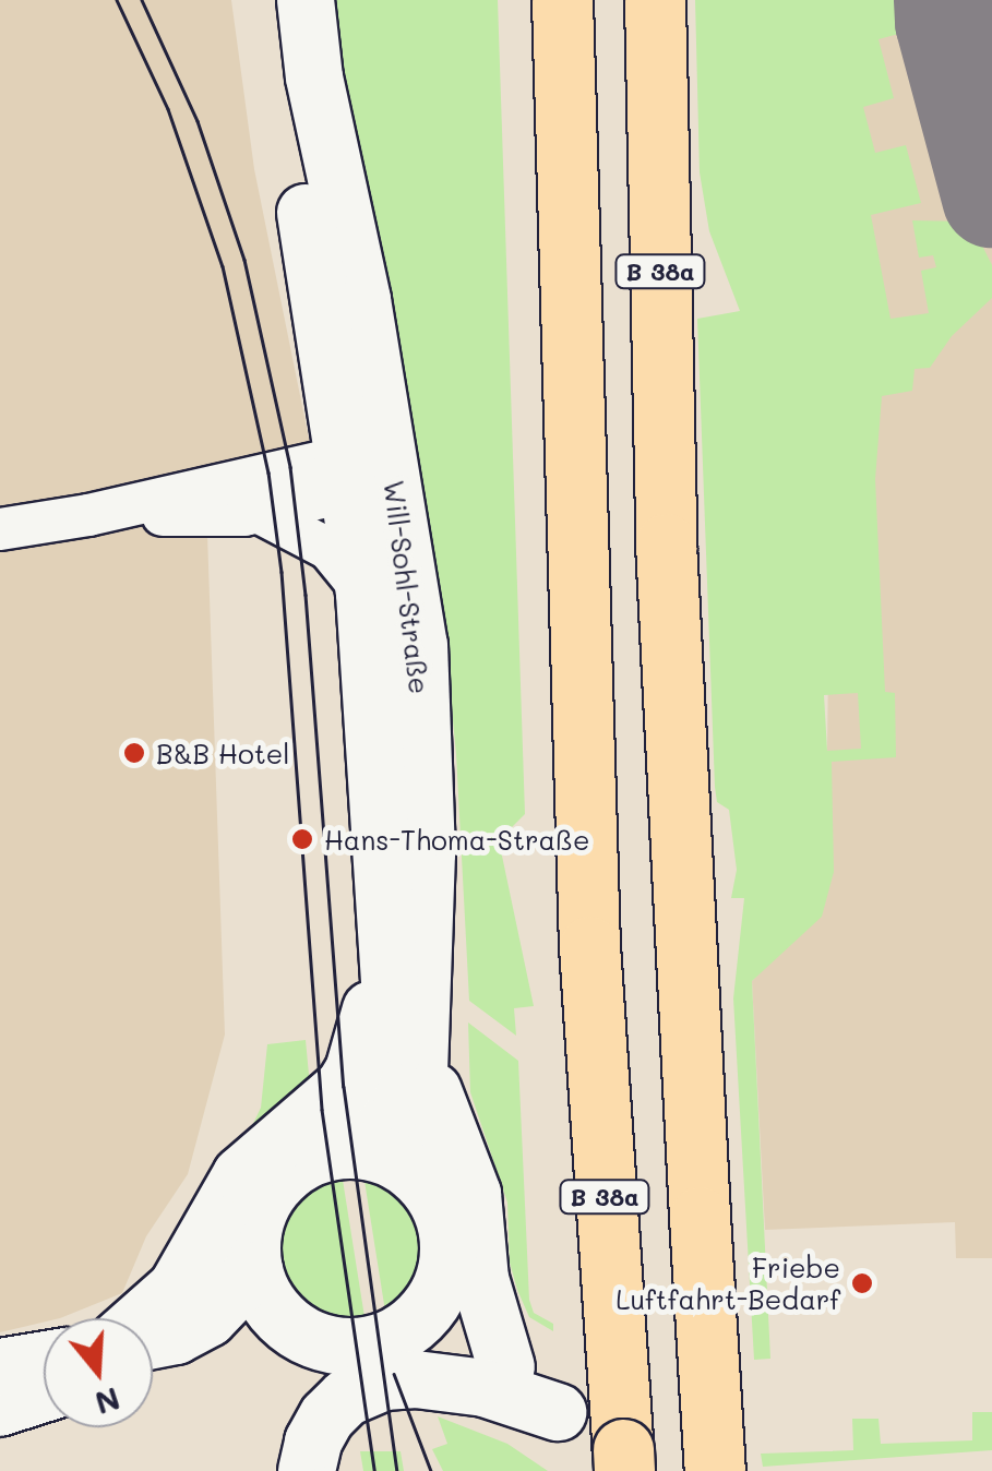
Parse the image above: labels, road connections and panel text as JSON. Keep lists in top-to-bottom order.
{
  "streets": {
    "main road": ["B 38a", "Will-Sohl-Straße"]
  },
  "places": ["B&B Hotel", "Hans-Thoma-Straße", "Friebe Luftfahrt-Bedarf"],
  "north": "bottom"
}
